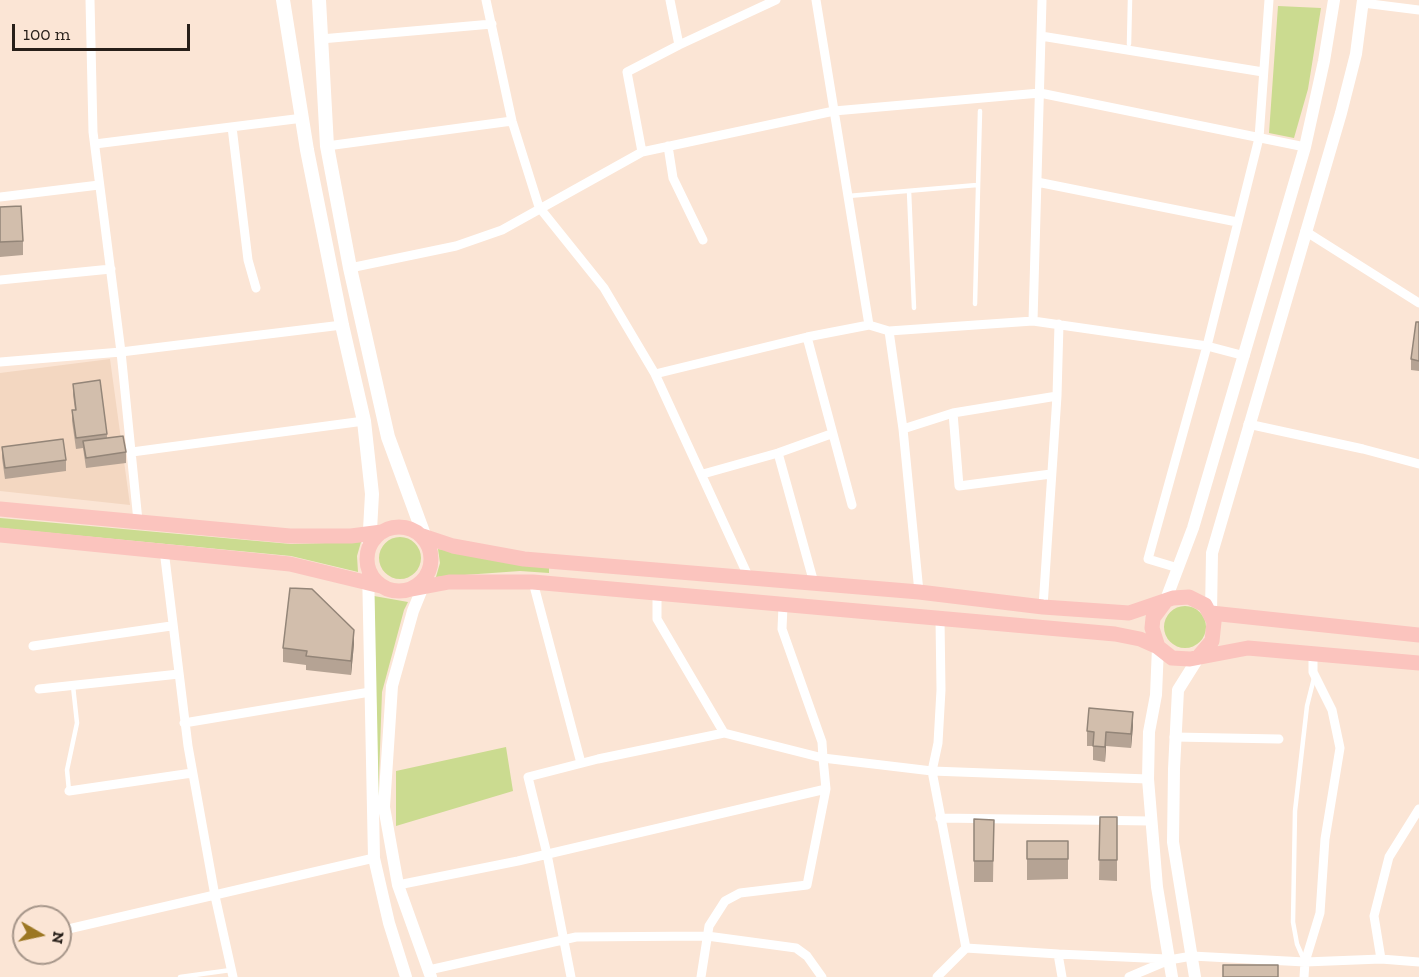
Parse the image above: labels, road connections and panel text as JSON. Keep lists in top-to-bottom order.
{
  "scale_bar": "100 m",
  "north": "right"
}
